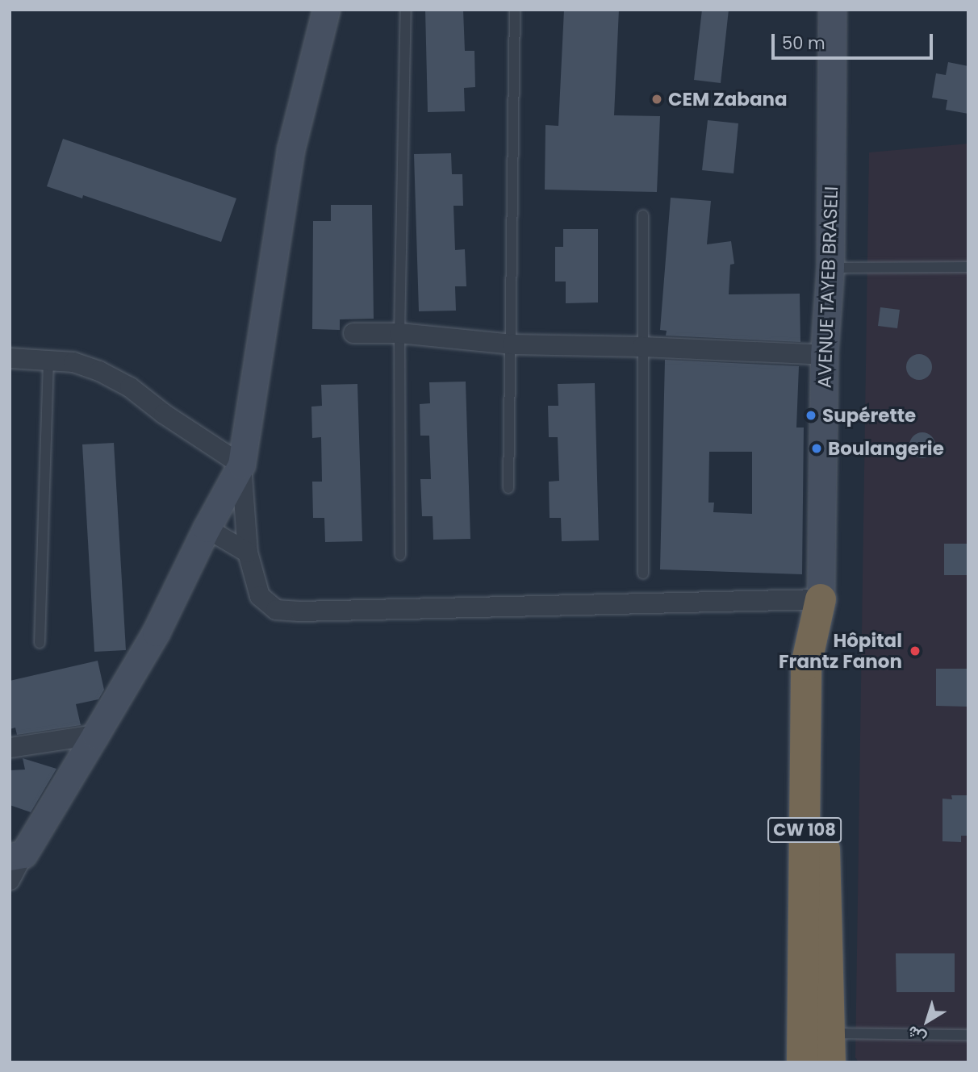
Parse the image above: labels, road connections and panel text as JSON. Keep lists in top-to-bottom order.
{
  "streets": {
    "highway": ["CW 108"],
    "street": ["AVENUE TAYEB BRASELI"]
  },
  "crossings": [
    ["AVENUE TAYEB BRASELI", "CW 108"]
  ],
  "places": [
    "CEM Zabana",
    "Supérette",
    "Boulangerie",
    "Hôpital Frantz Fanon"
  ],
  "scale_bar": "50 m",
  "north": "bottom left"
}
